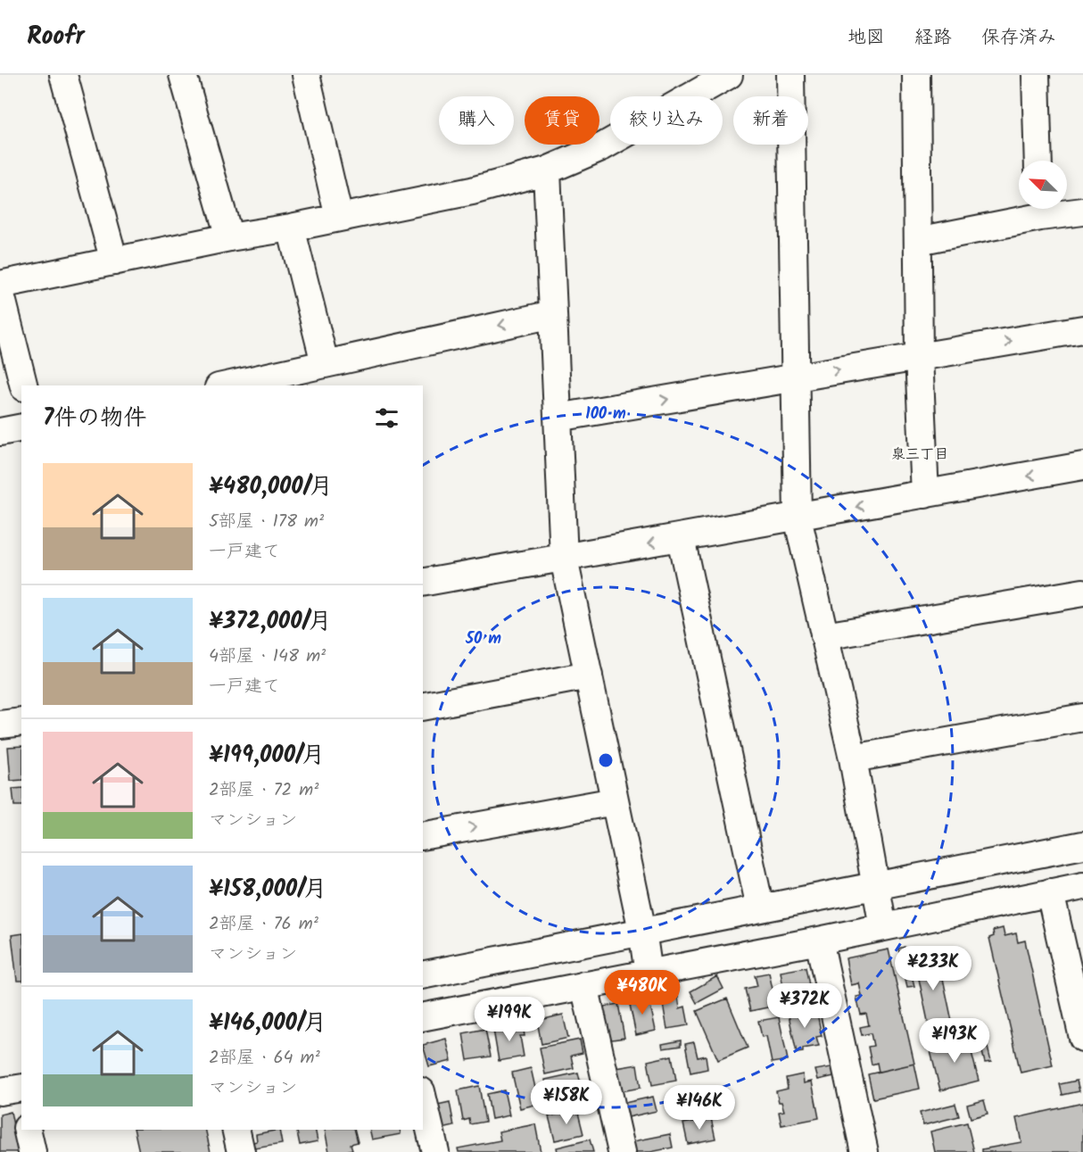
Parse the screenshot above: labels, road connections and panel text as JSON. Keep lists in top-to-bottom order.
{
  "districts": ["泉三丁目"],
  "north": "top left",
  "page": {
    "header": "Roofr",
    "nav": ["地図", "経路", "保存済み"],
    "chip": [
      "購入",
      "賃貸",
      "絞り込み",
      "新着"
    ],
    "heading": "7件の物件",
    "list": [
      {
        "name": "¥480,000/月",
        "note": "5部屋 · 178 m² · 一戸建て"
      },
      {
        "name": "¥372,000/月",
        "note": "4部屋 · 148 m² · 一戸建て"
      },
      {
        "name": "¥199,000/月",
        "note": "2部屋 · 72 m² · マンション"
      },
      {
        "name": "¥158,000/月",
        "note": "2部屋 · 76 m² · マンション"
      },
      {
        "name": "¥146,000/月",
        "note": "2部屋 · 64 m² · マンション"
      }
    ],
    "price": [
      "¥233K",
      "¥480K",
      "¥372K",
      "¥199K",
      "¥193K",
      "¥158K",
      "¥146K"
    ]
  },
  "rings": ["100 m", "50 m"]
}
